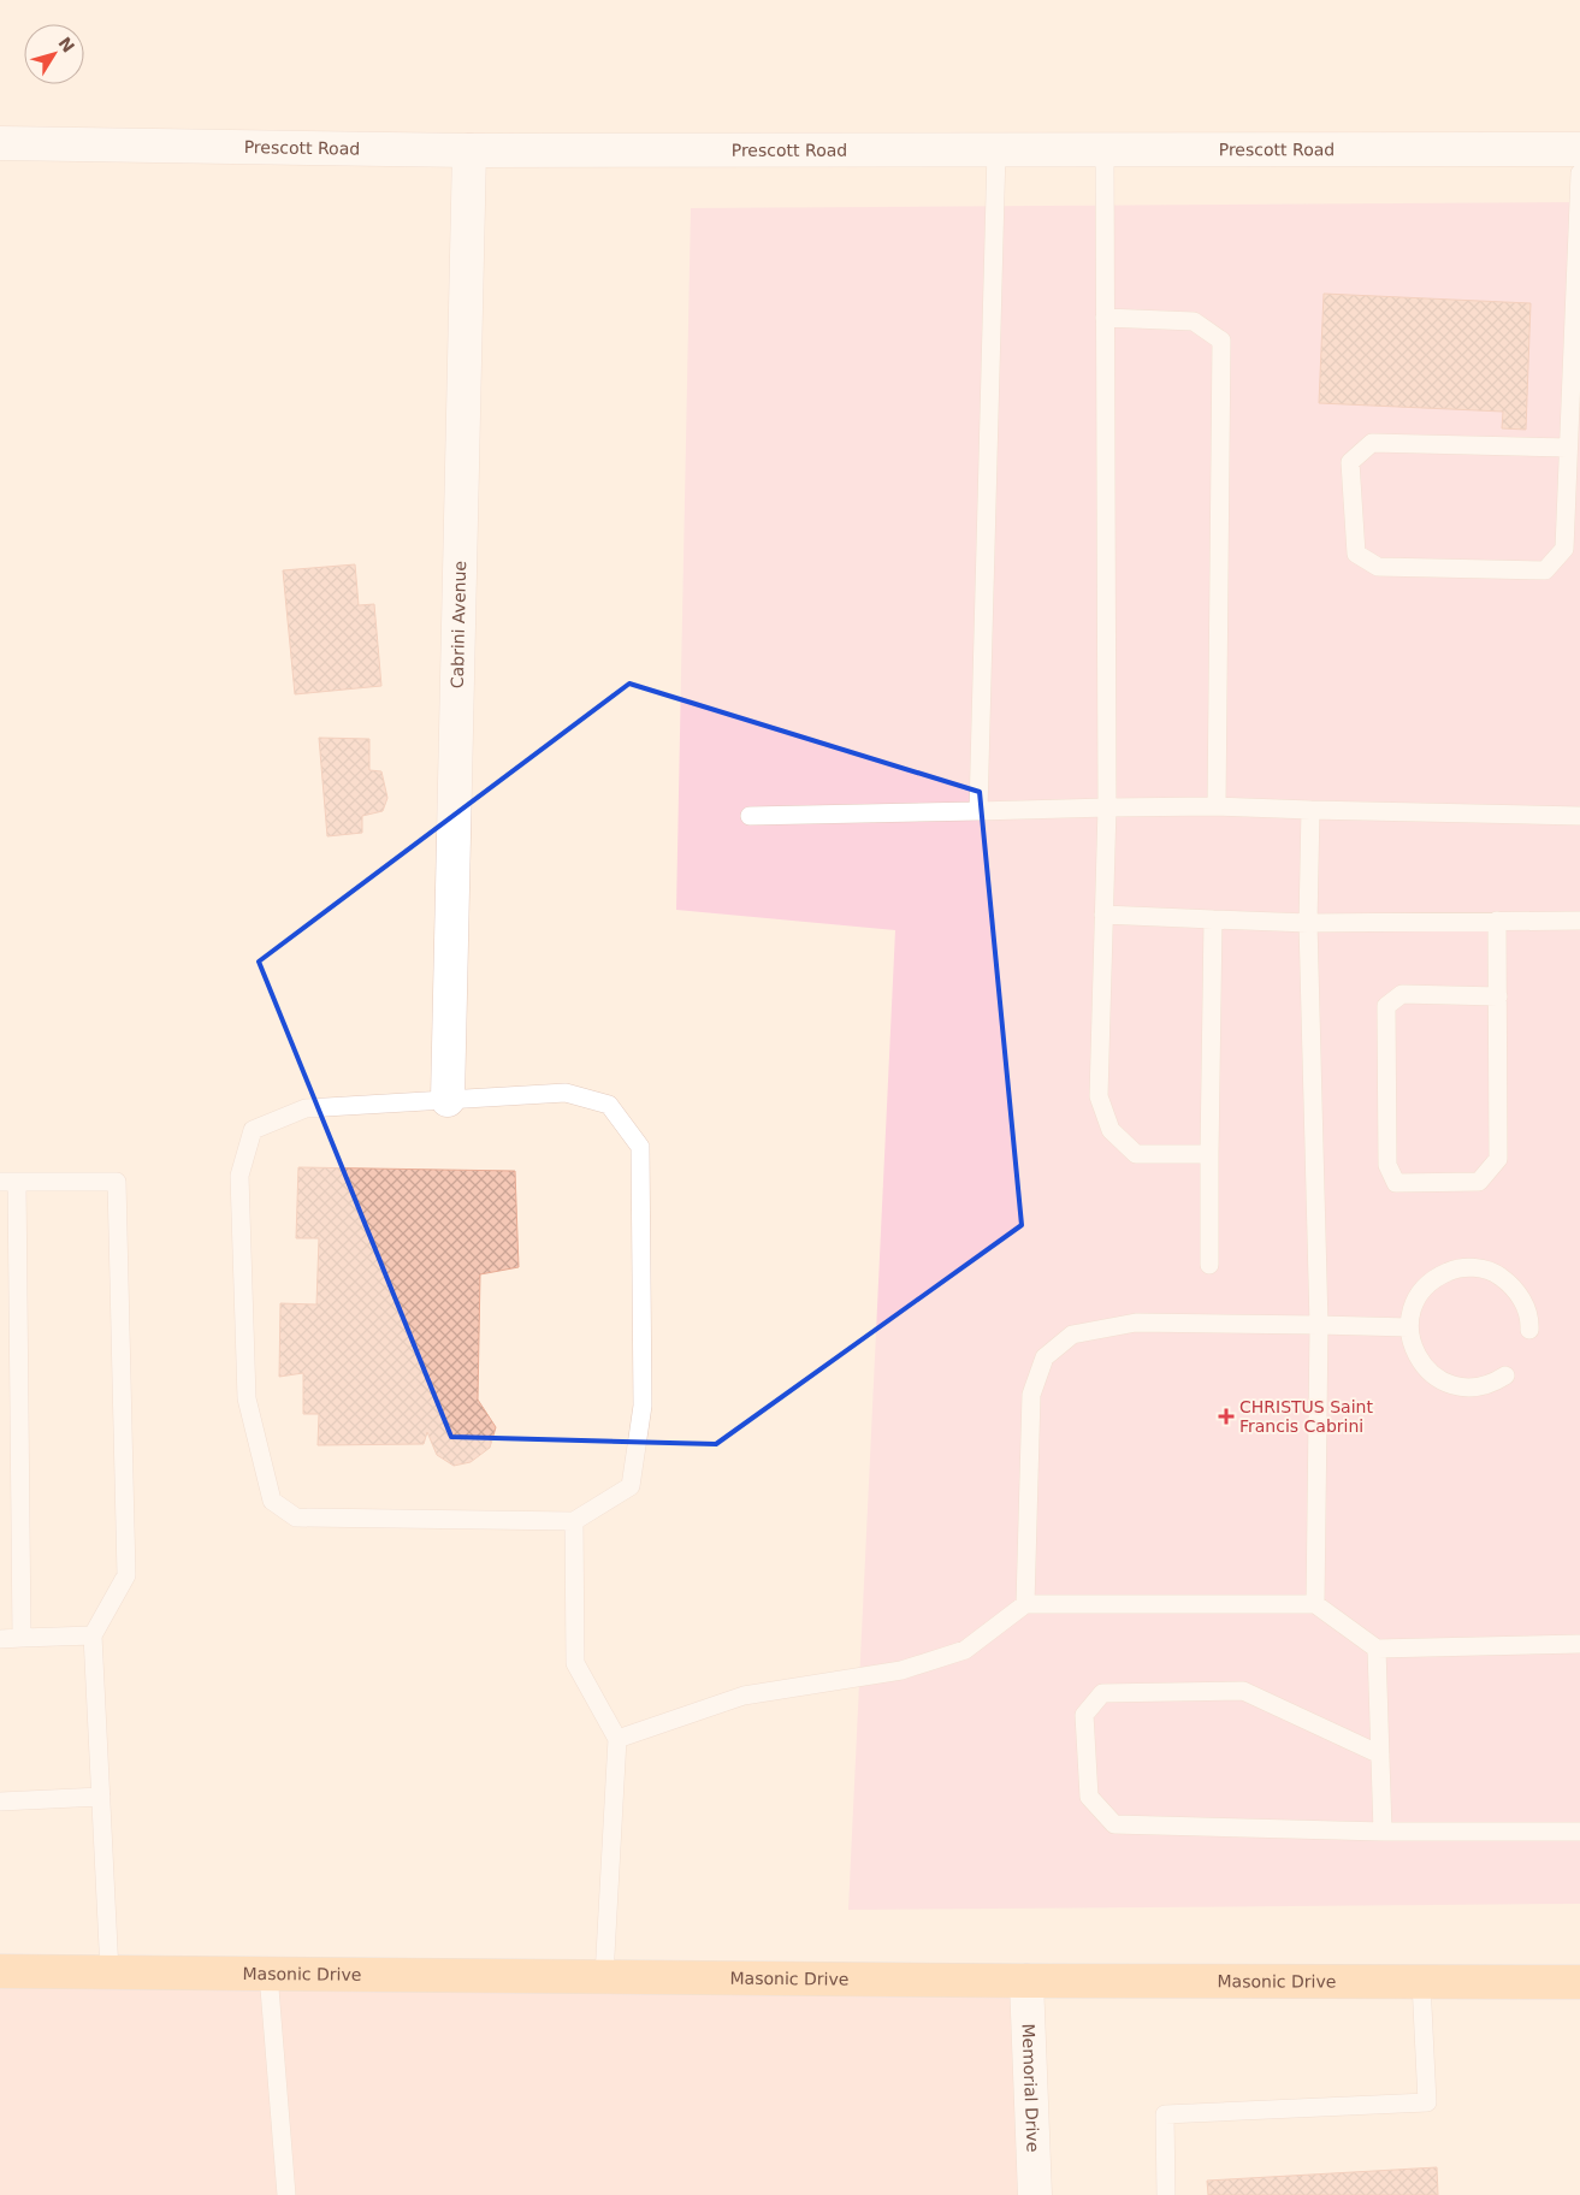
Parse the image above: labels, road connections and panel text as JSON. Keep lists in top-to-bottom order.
{
  "streets": {
    "main road": ["Masonic Drive"],
    "street": ["Prescott Road", "Cabrini Avenue", "Memorial Drive"]
  },
  "crossings": [
    ["Prescott Road", "Cabrini Avenue"],
    ["Masonic Drive", "Memorial Drive"]
  ],
  "places": {
    "health": ["CHRISTUS Saint Francis Cabrini"]
  },
  "north": "top right"
}
